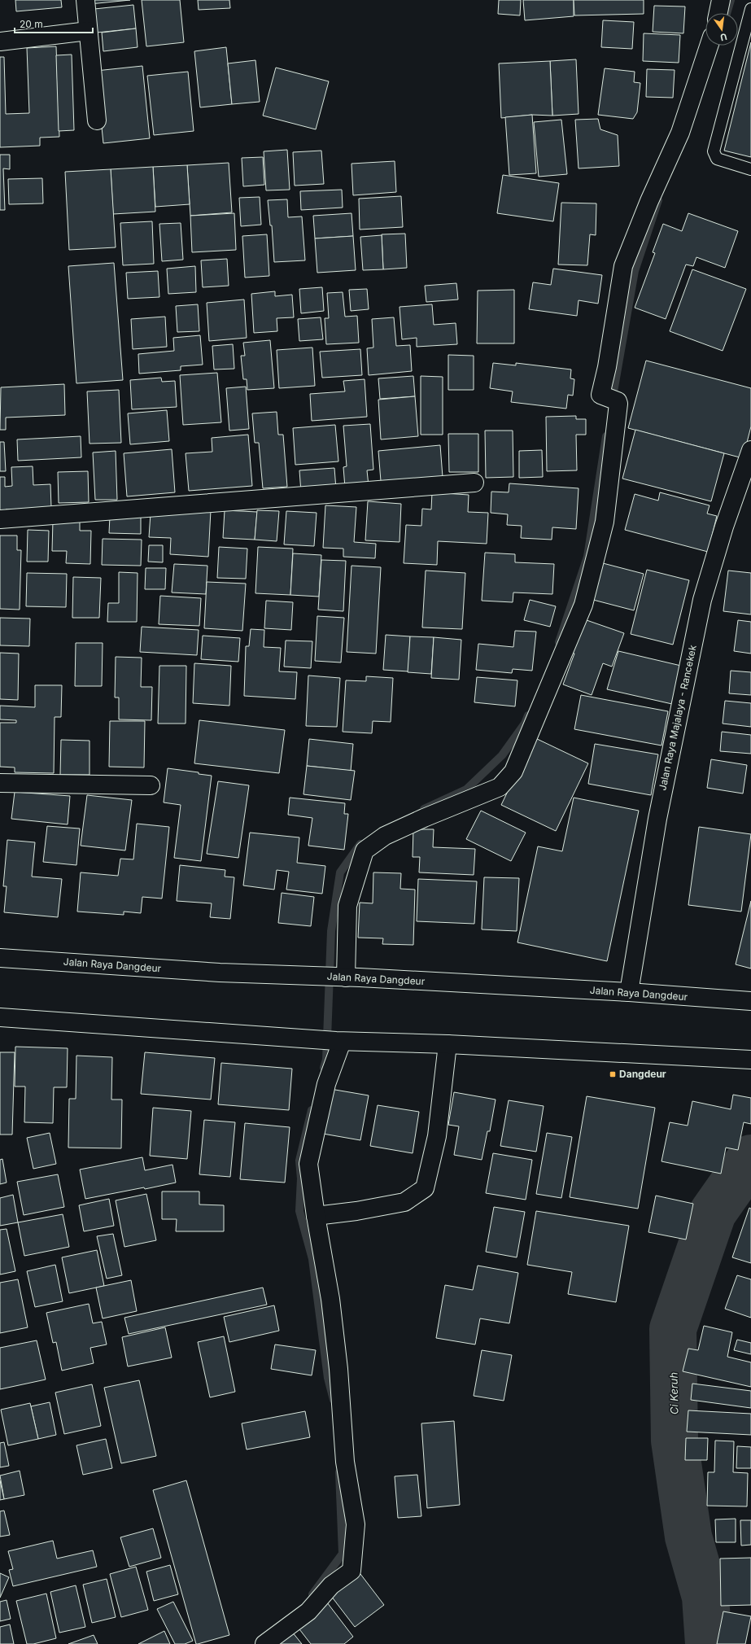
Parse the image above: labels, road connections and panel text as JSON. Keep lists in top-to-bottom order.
{
  "streets": {
    "main road": ["Jalan Raya Majalaya - Rancekek", "Jalan Raya Dangdeur"]
  },
  "crossings": [
    ["Jalan Raya Majalaya - Rancekek", "Jalan Raya Dangdeur"]
  ],
  "water": ["Ci Keruh"],
  "places": {
    "transit": ["Dangdeur"]
  },
  "scale_bar": "20 m",
  "north": "bottom"
}
